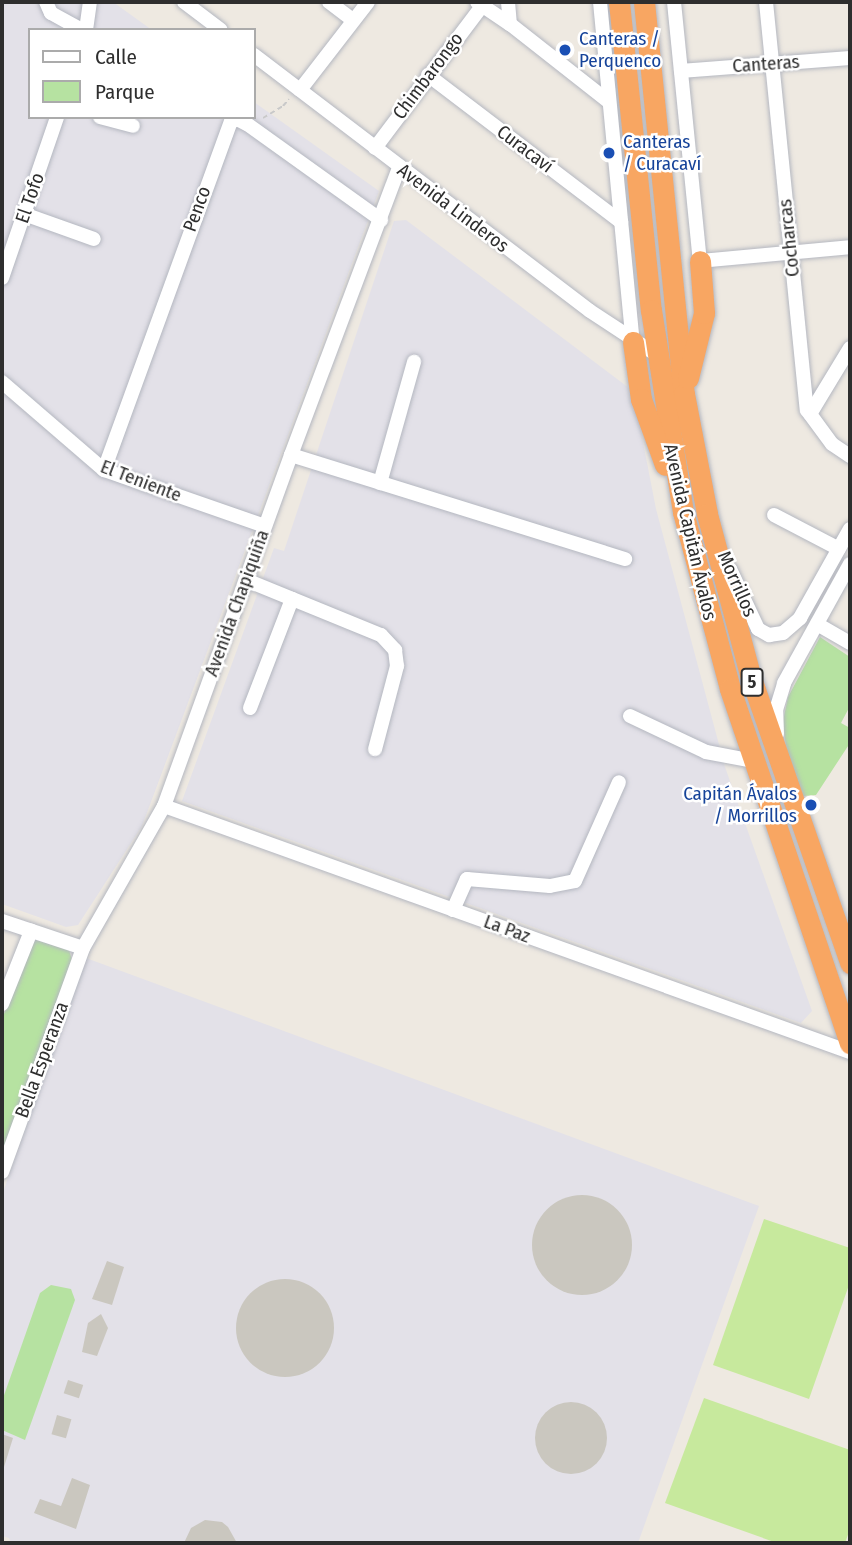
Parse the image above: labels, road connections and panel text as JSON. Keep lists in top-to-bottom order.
{
  "streets": {
    "highway": ["Avenida Capitán Ávalos", "5"],
    "street": [
      "Canteras",
      "Chimbarongo",
      "Curacaví",
      "El Tofo",
      "Avenida Linderos",
      "Penco",
      "Cocharcas",
      "El Teniente",
      "Morrillos",
      "Avenida Chapiquiña",
      "La Paz",
      "Bella Esperanza"
    ]
  },
  "crossings": [
    ["Canteras", "Cocharcas"],
    ["Chimbarongo", "Curacaví"],
    ["Chimbarongo", "Avenida Linderos"],
    ["Avenida Linderos", "Avenida Capitán Ávalos"],
    ["Avenida Linderos", "Avenida Chapiquiña"],
    ["Penco", "El Teniente"],
    ["El Teniente", "Avenida Chapiquiña"],
    ["Avenida Capitán Ávalos", "Morrillos"],
    ["Avenida Chapiquiña", "La Paz"],
    ["Avenida Chapiquiña", "Bella Esperanza"]
  ],
  "places": ["Canteras / Perquenco", "Canteras / Curacaví", "Capitán Ávalos / Morrillos"],
  "legend": ["Calle", "Parque"]
}
